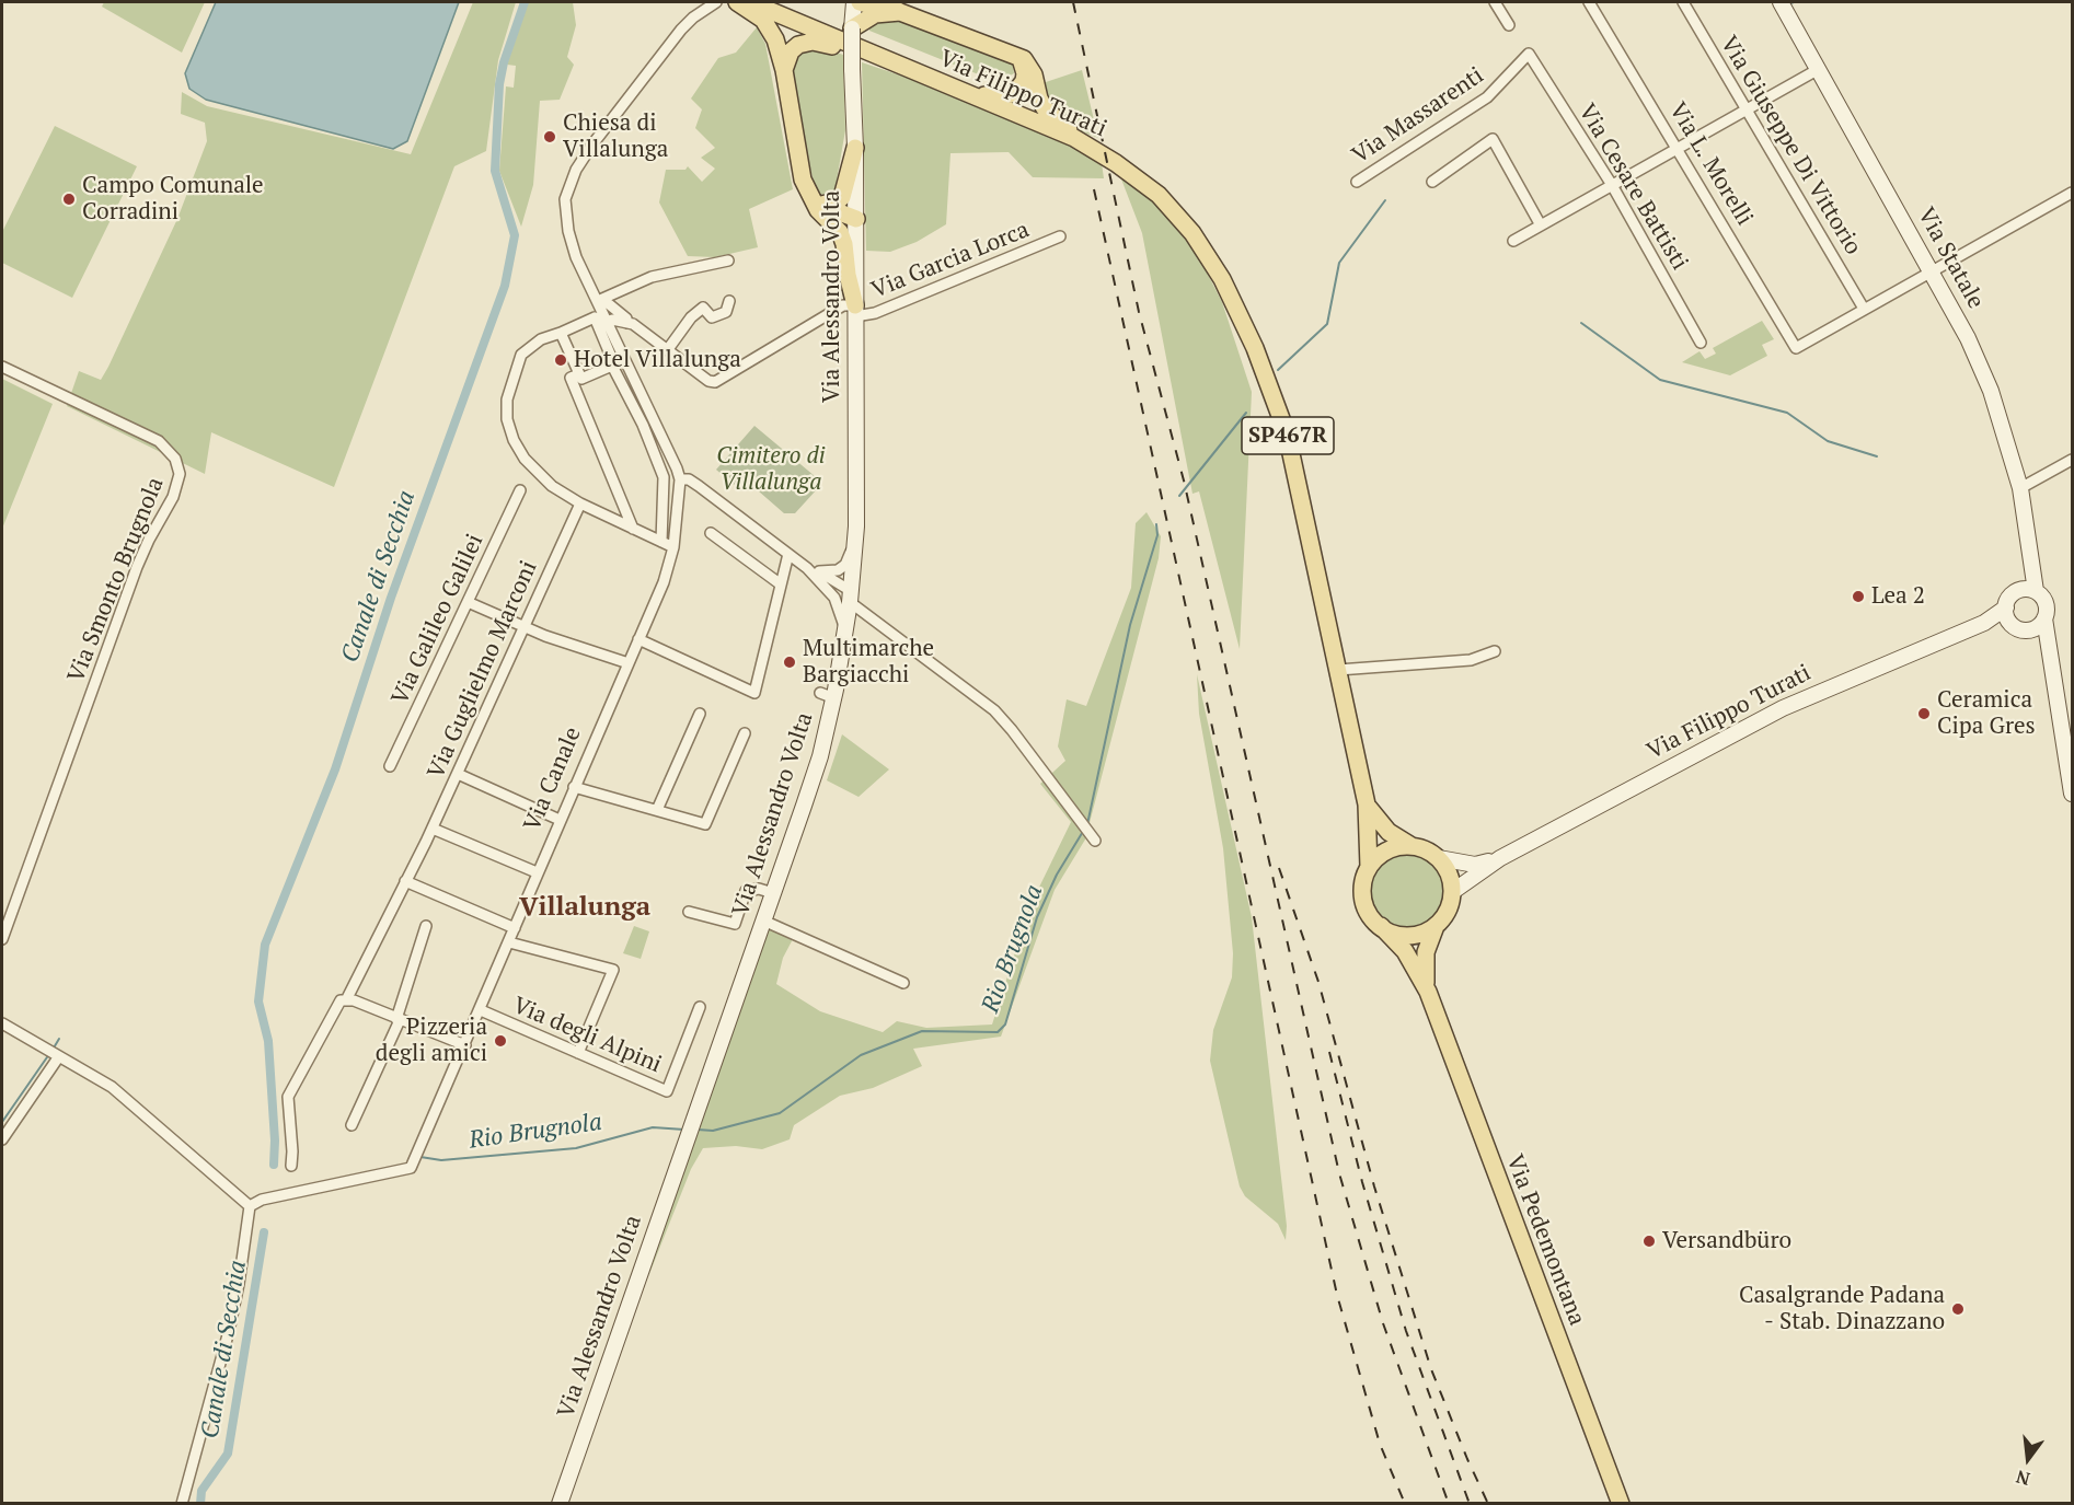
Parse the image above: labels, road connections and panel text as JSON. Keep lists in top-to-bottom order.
{
  "streets": {
    "main road": [
      "Via Filippo Turati",
      "Via Statale",
      "Via Alessandro Volta",
      "SP467R",
      "Via Pedemontana"
    ],
    "street": [
      "Via Massarenti",
      "Via Giuseppe Di Vittorio",
      "Via L. Morelli",
      "Via Cesare Battisti",
      "Via Garcia Lorca",
      "Via Smonto Brugnola",
      "Via Galileo Galilei",
      "Via Guglielmo Marconi",
      "Via Canale",
      "Via degli Alpini"
    ]
  },
  "crossings": [
    ["Via Filippo Turati", "Via Statale"],
    ["Via Filippo Turati", "SP467R"],
    ["Via Massarenti", "Via Cesare Battisti"],
    ["Via Giuseppe Di Vittorio", "Via L. Morelli"],
    ["Via Garcia Lorca", "Via Alessandro Volta"],
    ["Via Canale", "Via degli Alpini"]
  ],
  "districts": ["Villalunga"],
  "water": ["Canale di Secchia", "Rio Brugnola"],
  "parks": ["Cimitero di Villalunga"],
  "places": [
    "Chiesa di Villalunga",
    "Campo Comunale Corradini",
    "Hotel Villalunga",
    "Lea 2",
    "Multimarche Bargiacchi",
    "Ceramica Cipa Gres",
    "Pizzeria degli amici",
    "Versandbüro",
    "Casalgrande Padana - Stab. Dinazzano"
  ],
  "north": "bottom"
}
